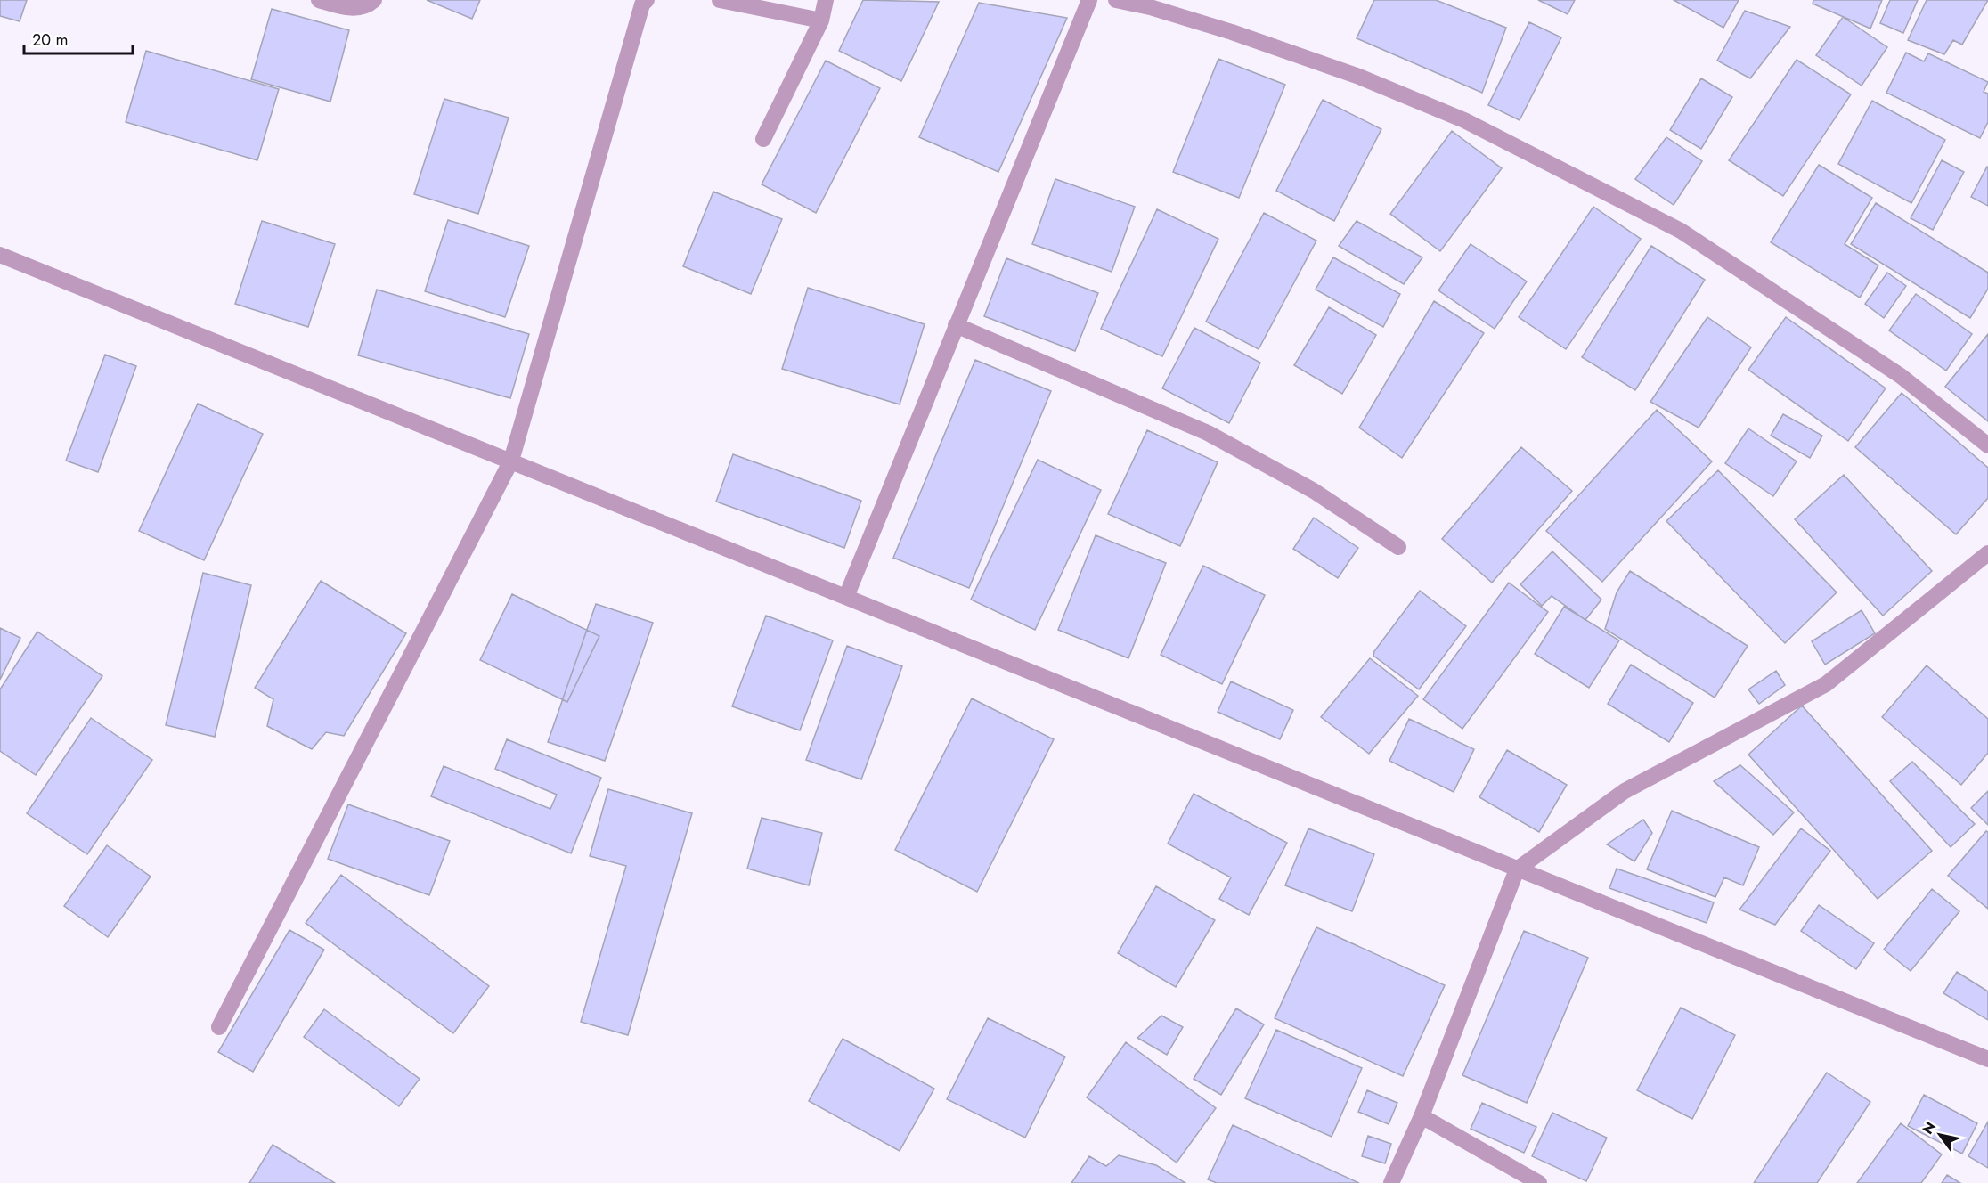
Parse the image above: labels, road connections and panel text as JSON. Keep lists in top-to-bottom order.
{
  "scale_bar": "20 m",
  "north": "top left"
}
